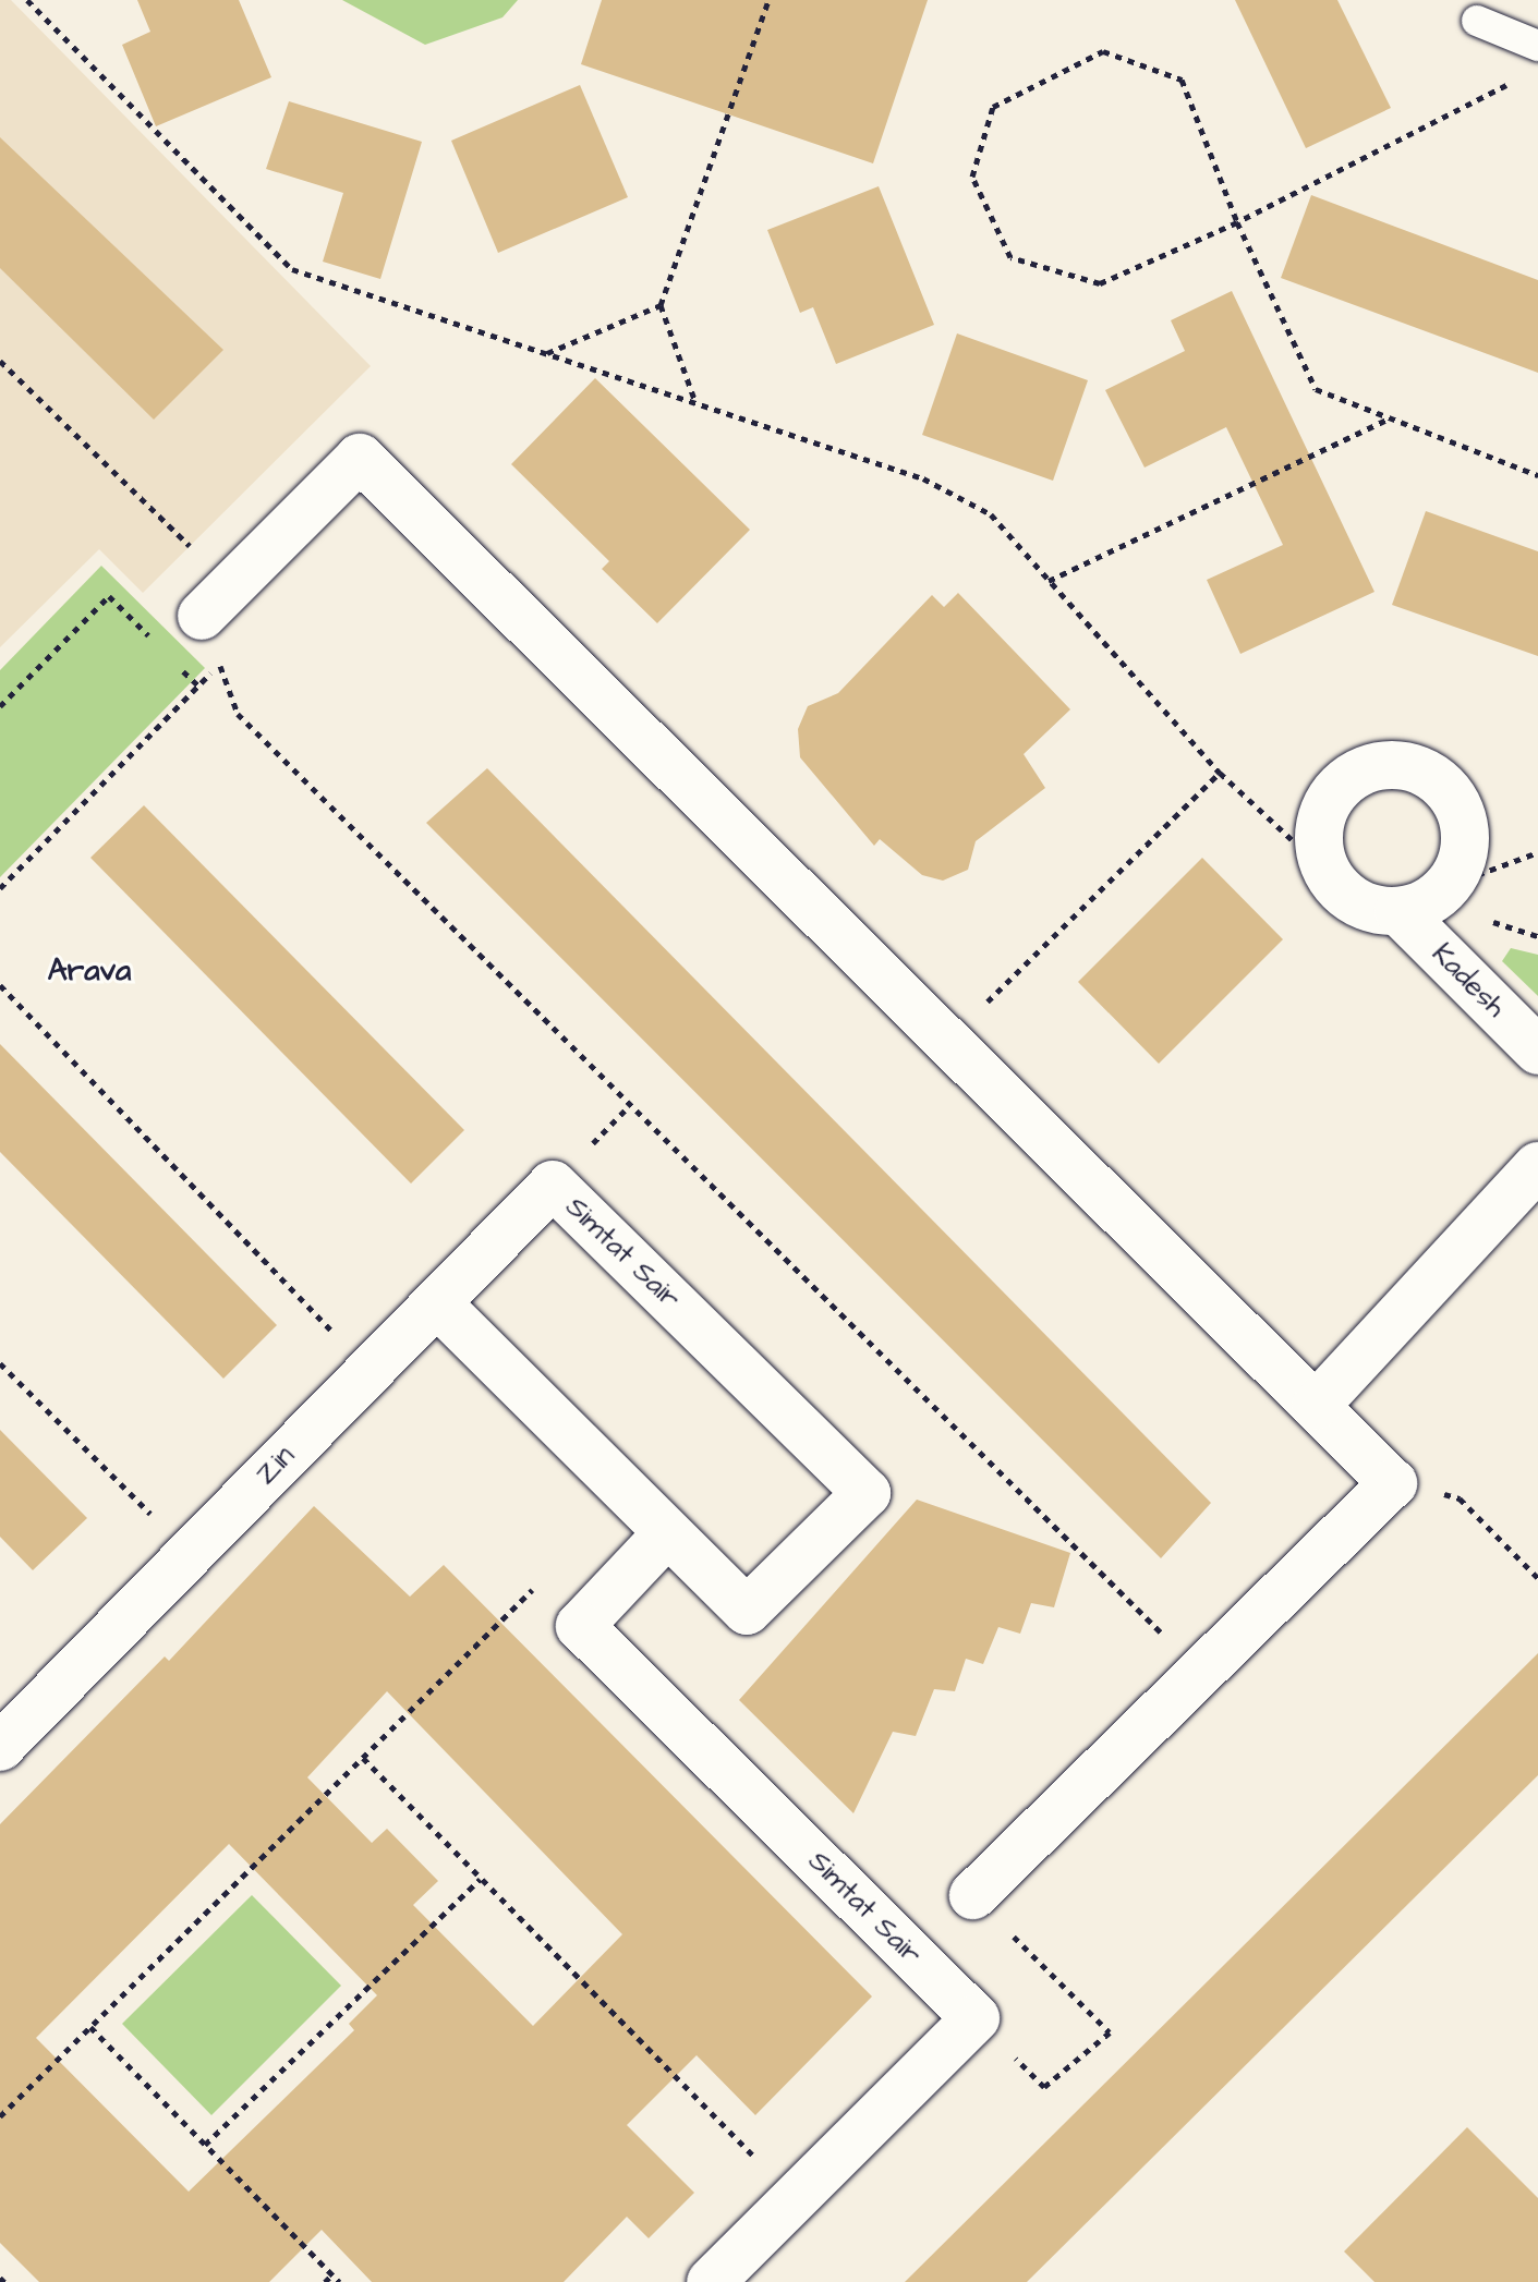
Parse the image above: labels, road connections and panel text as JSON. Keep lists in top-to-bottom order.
{
  "streets": {
    "street": ["Kadesh", "Simtat Sair", "Zin"]
  },
  "crossings": [
    ["Simtat Sair", "Zin"]
  ],
  "districts": ["Arava"]
}
